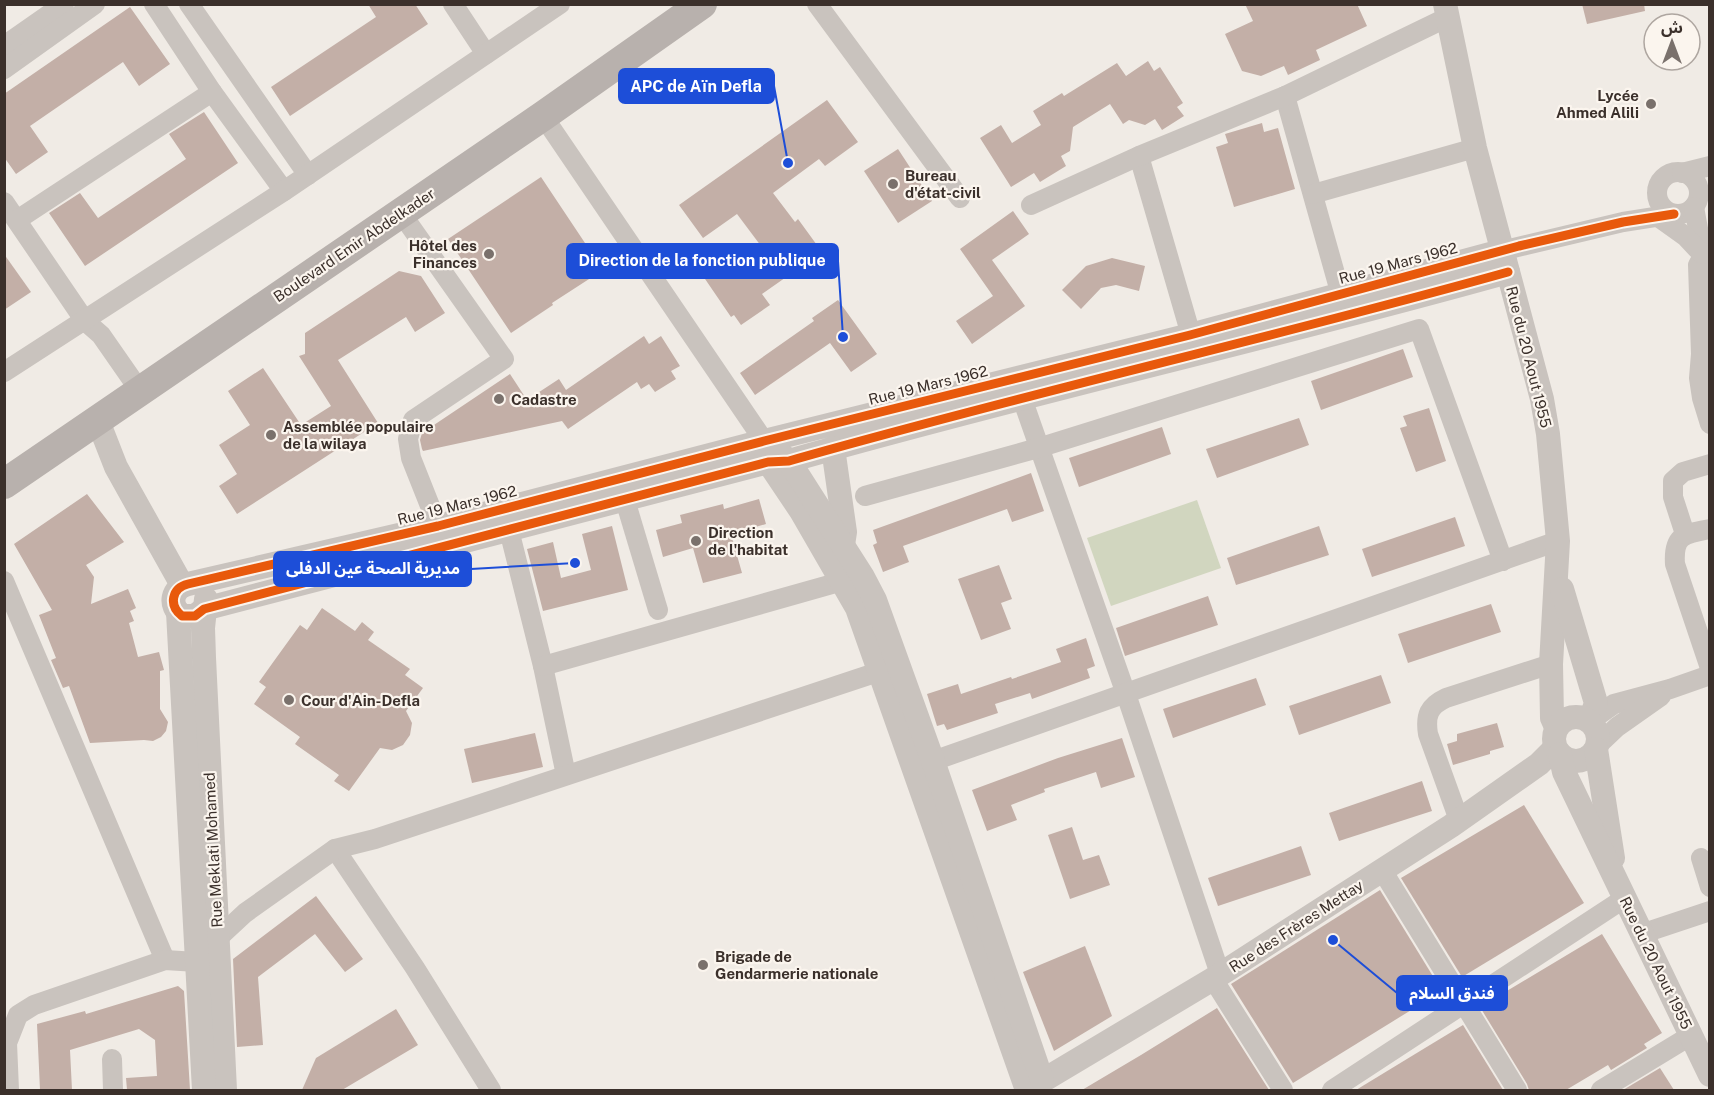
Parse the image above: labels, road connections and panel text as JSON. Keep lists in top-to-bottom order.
{
  "streets": {
    "main road": ["Boulevard Emir Abdelkader"],
    "street": [
      "Rue 19 Mars 1962",
      "Rue du 20 Aout 1955",
      "Rue Meklati Mohamed",
      "Rue des Frères Mettay"
    ]
  },
  "crossings": [
    ["Rue 19 Mars 1962", "Rue du 20 Aout 1955"],
    ["Rue 19 Mars 1962", "Rue Meklati Mohamed"],
    ["Rue du 20 Aout 1955", "Rue des Frères Mettay"]
  ],
  "places": [
    "Lycée Ahmed Alili",
    "APC de Aïn Defla",
    "Bureau d'état-civil",
    "Hôtel des Finances",
    "Direction de la fonction publique",
    "Cadastre",
    "Assemblée populaire de la wilaya",
    "Direction de l'habitat",
    "مديرية الصحة عين الدفلى",
    "Cour d'Ain-Defla",
    "فندق السلام",
    "Brigade de Gendarmerie nationale"
  ],
  "north": "top"
}
